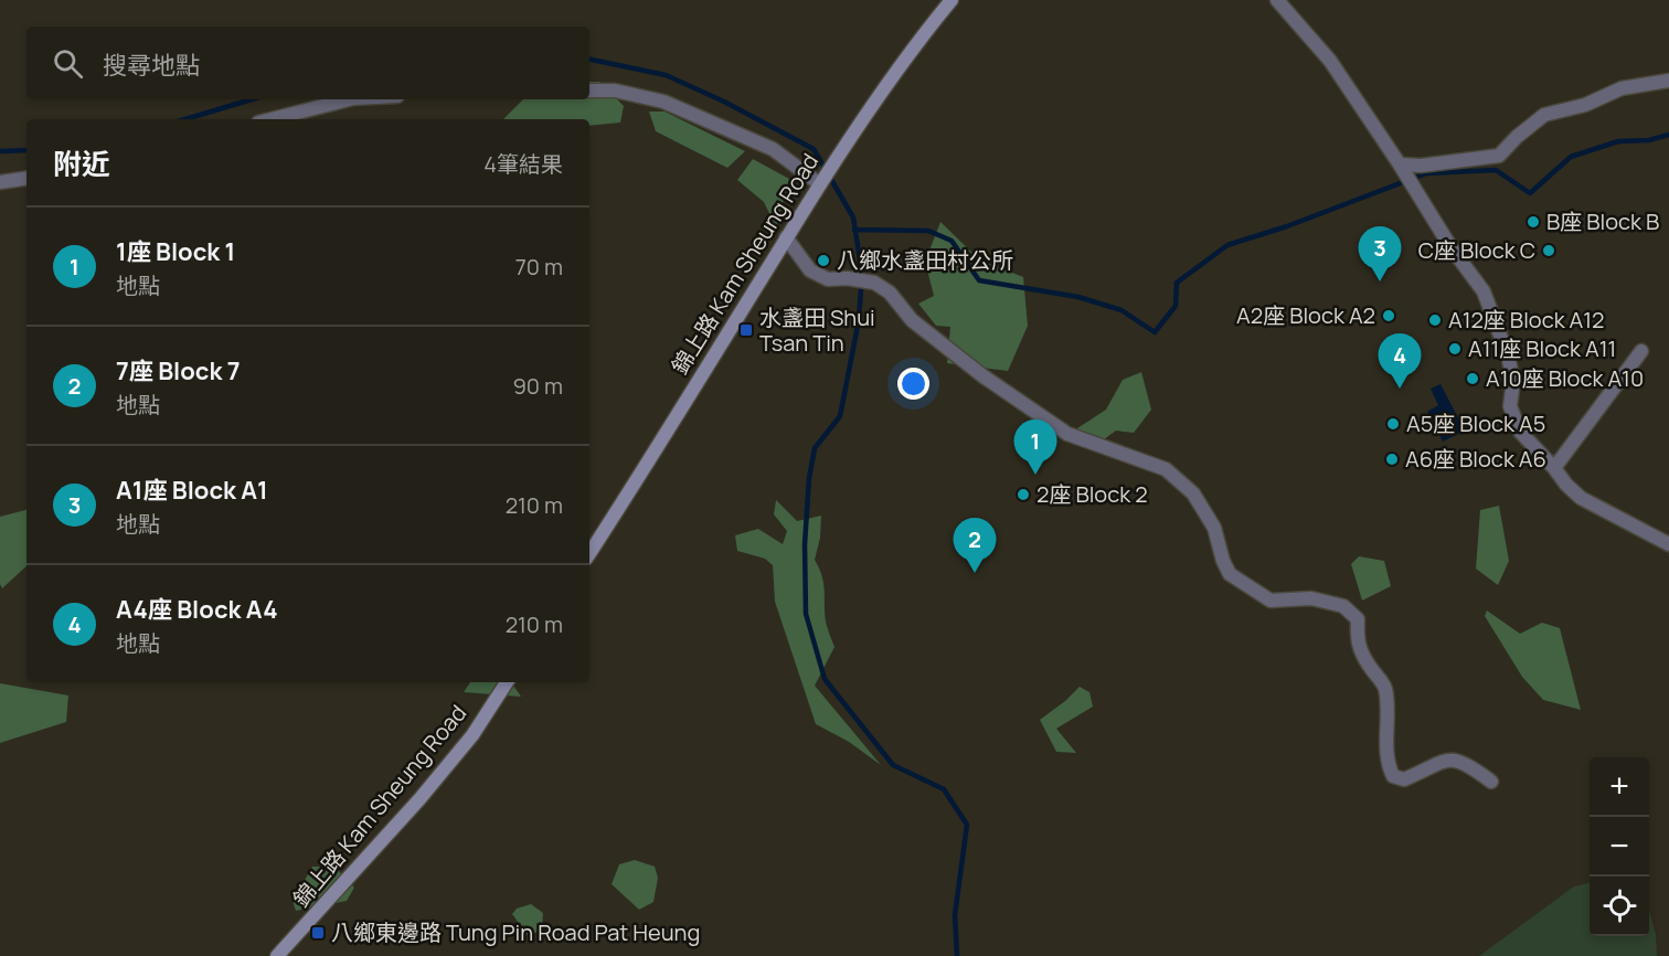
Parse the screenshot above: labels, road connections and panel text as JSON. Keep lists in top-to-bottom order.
{
  "streets": {
    "main road": ["錦上路 Kam Sheung Road"]
  },
  "places": {
    "other": [
      "B座 Block B",
      "C座 Block C",
      "八鄉水盞田村公所",
      "A2座 Block A2",
      "A12座 Block A12",
      "A11座 Block A11",
      "A10座 Block A10",
      "A5座 Block A5",
      "A6座 Block A6",
      "2座 Block 2"
    ],
    "transit": ["水盞田 Shui Tsan Tin", "八鄉東邊路 Tung Pin Road Pat Heung"]
  },
  "page": {
    "search": "搜尋地點",
    "heading": ["附近", "4筆結果"],
    "list": [
      {
        "mark": "1",
        "name": "1座 Block 1",
        "note": "地點",
        "value": "70 m"
      },
      {
        "mark": "2",
        "name": "7座 Block 7",
        "note": "地點",
        "value": "90 m"
      },
      {
        "mark": "3",
        "name": "A1座 Block A1",
        "note": "地點",
        "value": "210 m"
      },
      {
        "mark": "4",
        "name": "A4座 Block A4",
        "note": "地點",
        "value": "210 m"
      }
    ],
    "pins": [
      "3",
      "4",
      "1",
      "2"
    ],
    "map_buttons": ["+", "−"]
  }
}
